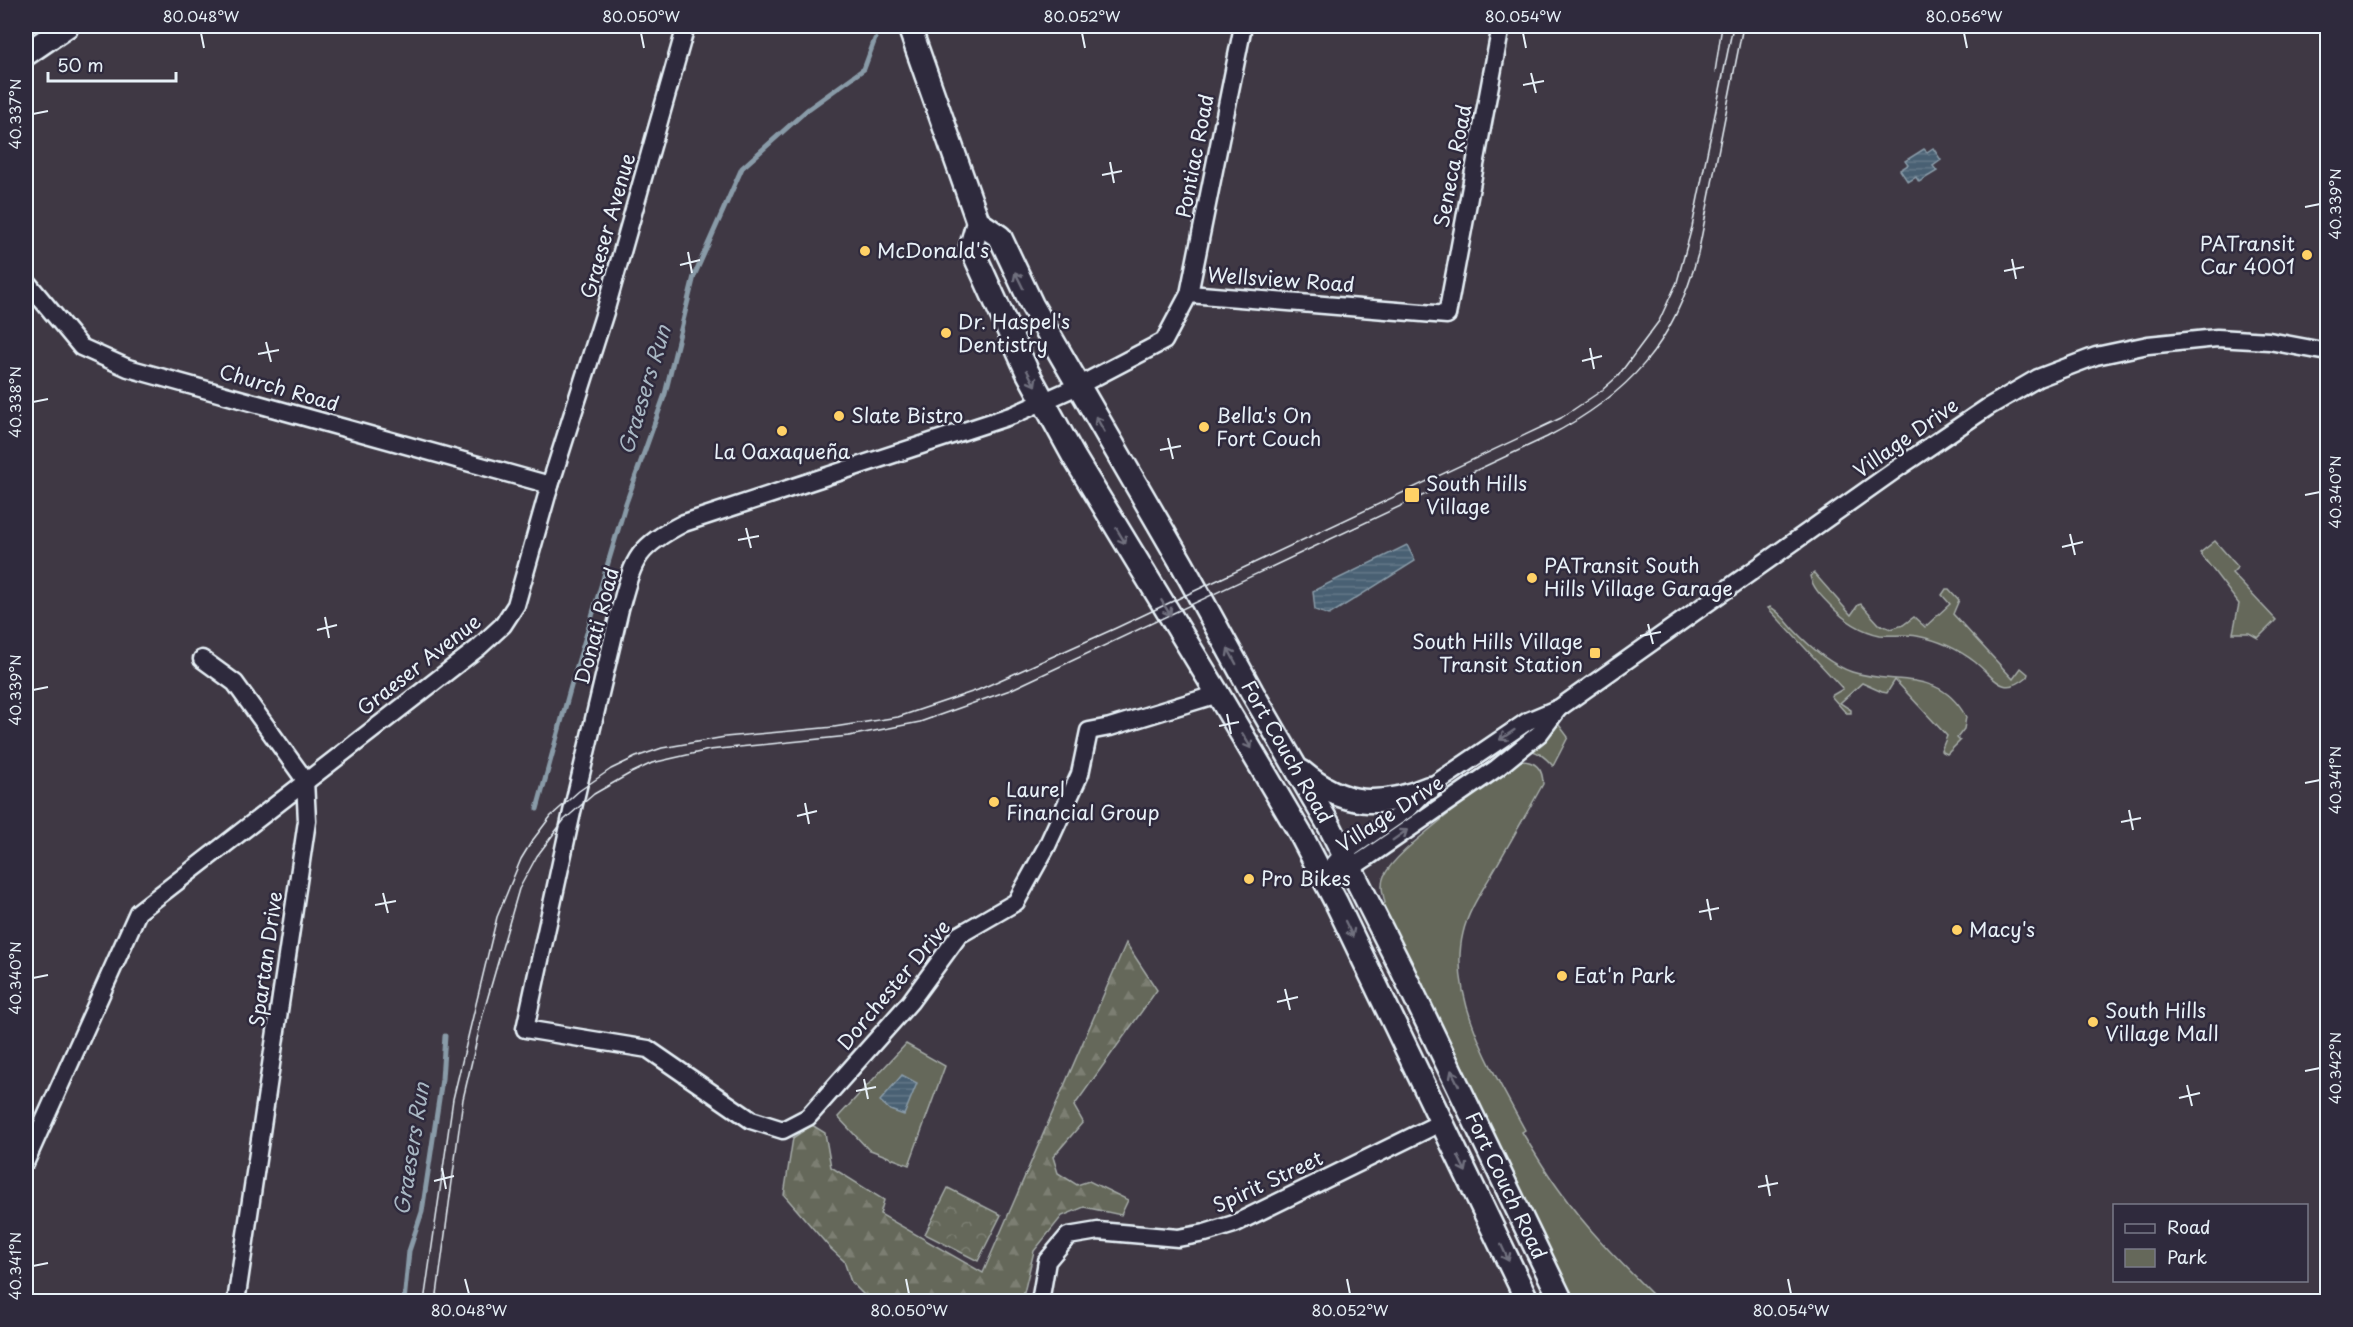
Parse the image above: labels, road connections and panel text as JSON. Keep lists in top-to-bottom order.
{
  "streets": {
    "street": [
      "Pontiac Road",
      "Seneca Road",
      "Graeser Avenue",
      "Wellsview Road",
      "Church Road",
      "Village Drive",
      "Donati Road",
      "Fort Couch Road",
      "Spartan Drive",
      "Dorchester Drive",
      "Spirit Street"
    ]
  },
  "crossings": [
    ["Pontiac Road", "Wellsview Road"],
    ["Seneca Road", "Wellsview Road"],
    ["Graeser Avenue", "Church Road"],
    ["Graeser Avenue", "Spartan Drive"],
    ["Wellsview Road", "Donati Road"],
    ["Wellsview Road", "Fort Couch Road"],
    ["Village Drive", "Fort Couch Road"],
    ["Donati Road", "Fort Couch Road"],
    ["Donati Road", "Dorchester Drive"],
    ["Fort Couch Road", "Dorchester Drive"],
    ["Fort Couch Road", "Spirit Street"]
  ],
  "water": ["Graesers Run"],
  "places": {
    "other": [
      "McDonald's",
      "PATransit Car 4001",
      "Dr. Haspel's Dentistry",
      "Slate Bistro",
      "Bella's On Fort Couch",
      "La Oaxaqueña",
      "PATransit South Hills Village Garage",
      "Laurel Financial Group",
      "Pro Bikes",
      "Macy's",
      "Eat'n Park",
      "South Hills Village Mall"
    ],
    "transit": ["South Hills Village", "South Hills Village Transit Station"]
  },
  "legend": ["Road", "Park"],
  "scale_bar": "50 m",
  "coordinates": [
    "80.048°W",
    "80.050°W",
    "80.052°W",
    "80.054°W",
    "80.056°W",
    "40.337°N",
    "40.339°N",
    "40.338°N",
    "40.340°N",
    "40.341°N",
    "40.342°N"
  ]
}
